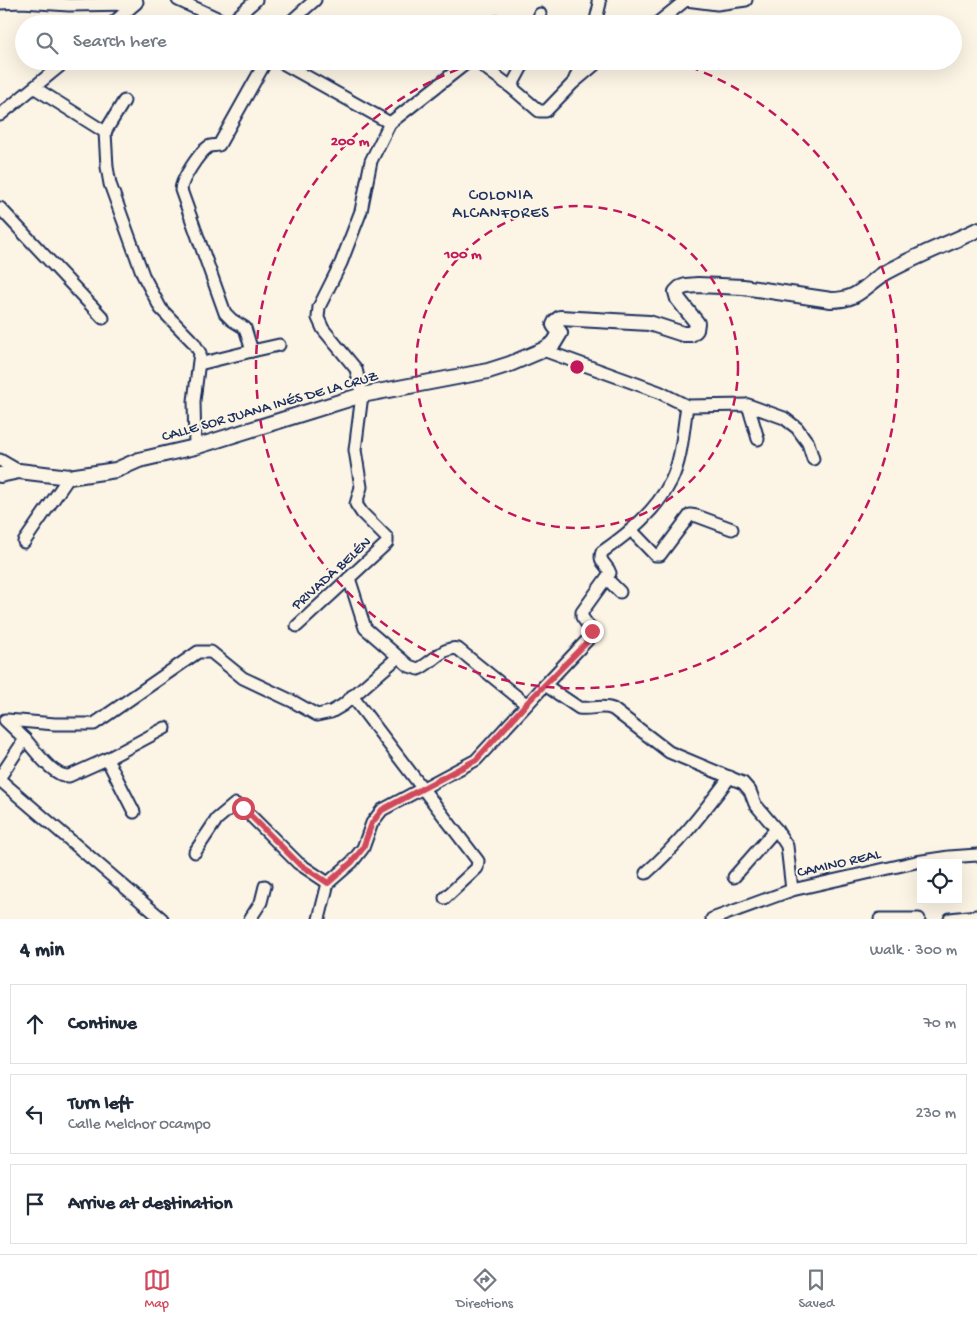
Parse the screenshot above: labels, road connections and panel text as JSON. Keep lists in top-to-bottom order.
{
  "streets": {
    "street": ["CALLE SOR JUANA INÉS DE LA CRUZ", "PRIVADA BELÉN", "CAMINO REAL"]
  },
  "crossings": [
    ["CALLE SOR JUANA INÉS DE LA CRUZ", "PRIVADA BELÉN"]
  ],
  "districts": ["COLONIA ALCANFORES"],
  "page": {
    "search": "Search here",
    "heading": ["4 min", "Walk · 300 m"],
    "list": [
      ["Continue", "70 m"],
      ["Turn left", "Calle Melchor Ocampo", "230 m"],
      "Arrive at destination"
    ],
    "nav": ["Map", "Directions", "Saved"]
  },
  "rings": ["200 m", "100 m"]
}
